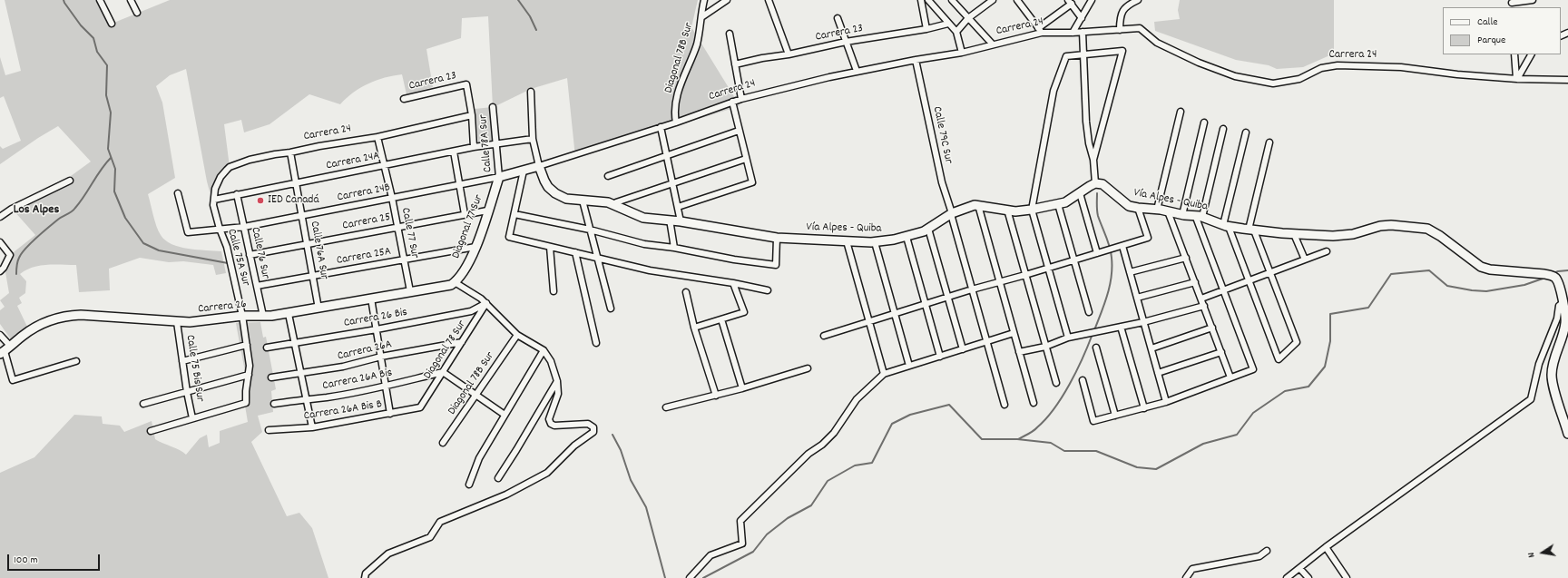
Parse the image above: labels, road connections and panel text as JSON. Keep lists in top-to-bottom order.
{
  "streets": {
    "street": [
      "Carrera 24",
      "Carrera 23",
      "Diagonal 78B Sur",
      "Calle 79C Sur",
      "Calle 78A Sur",
      "Carrera 24A",
      "Carrera 24B",
      "Vía Alpes - Quiba",
      "Carrera 25",
      "Diagonal 77 Sur",
      "Calle 77 Sur",
      "Calle 76A Sur",
      "Calle 76 Sur",
      "Carrera 25A",
      "Calle 75A Sur",
      "Carrera 26",
      "Carrera 26 Bis",
      "Diagonal 78 Sur",
      "Carrera 26A",
      "Calle 75 Bis Sur",
      "Carrera 26A Bis",
      "Carrera 26A Bis B"
    ]
  },
  "crossings": [
    ["Carrera 24", "Diagonal 78B Sur"],
    ["Carrera 24", "Calle 79C Sur"],
    ["Carrera 24", "Calle 78A Sur"],
    ["Carrera 24", "Carrera 24A"],
    ["Carrera 24", "Carrera 24B"],
    ["Carrera 24", "Vía Alpes - Quiba"],
    ["Carrera 24", "Diagonal 77 Sur"],
    ["Carrera 24", "Calle 77 Sur"],
    ["Carrera 24", "Calle 76A Sur"],
    ["Carrera 24", "Calle 75A Sur"],
    ["Carrera 23", "Calle 78A Sur"],
    ["Calle 79C Sur", "Vía Alpes - Quiba"],
    ["Calle 78A Sur", "Carrera 24A"],
    ["Calle 78A Sur", "Carrera 24B"],
    ["Calle 78A Sur", "Diagonal 77 Sur"],
    ["Carrera 24A", "Calle 77 Sur"],
    ["Carrera 24A", "Calle 76A Sur"],
    ["Carrera 24A", "Calle 76 Sur"],
    ["Carrera 24A", "Calle 75A Sur"],
    ["Carrera 24B", "Diagonal 77 Sur"],
    ["Carrera 24B", "Calle 77 Sur"],
    ["Carrera 24B", "Calle 76A Sur"],
    ["Carrera 24B", "Calle 76 Sur"],
    ["Carrera 24B", "Calle 75A Sur"],
    ["Carrera 25", "Diagonal 77 Sur"],
    ["Carrera 25", "Calle 77 Sur"],
    ["Carrera 25", "Calle 76A Sur"],
    ["Carrera 25", "Calle 76 Sur"],
    ["Diagonal 77 Sur", "Carrera 25A"],
    ["Diagonal 77 Sur", "Carrera 26"],
    ["Calle 77 Sur", "Carrera 25A"],
    ["Calle 77 Sur", "Carrera 26"],
    ["Calle 76A Sur", "Carrera 25A"],
    ["Calle 76A Sur", "Carrera 26"],
    ["Calle 76 Sur", "Carrera 25A"],
    ["Calle 76 Sur", "Carrera 26"],
    ["Calle 75A Sur", "Carrera 26"],
    ["Calle 75A Sur", "Calle 75 Bis Sur"],
    ["Carrera 26", "Calle 75 Bis Sur"],
    ["Carrera 26 Bis", "Diagonal 78 Sur"],
    ["Diagonal 78 Sur", "Carrera 26A"],
    ["Diagonal 78 Sur", "Carrera 26A Bis"],
    ["Diagonal 78 Sur", "Carrera 26A Bis B"]
  ],
  "districts": ["Los Alpes"],
  "places": ["IED Canadá"],
  "legend": ["Calle", "Parque"],
  "scale_bar": "100 m",
  "north": "left"
}
